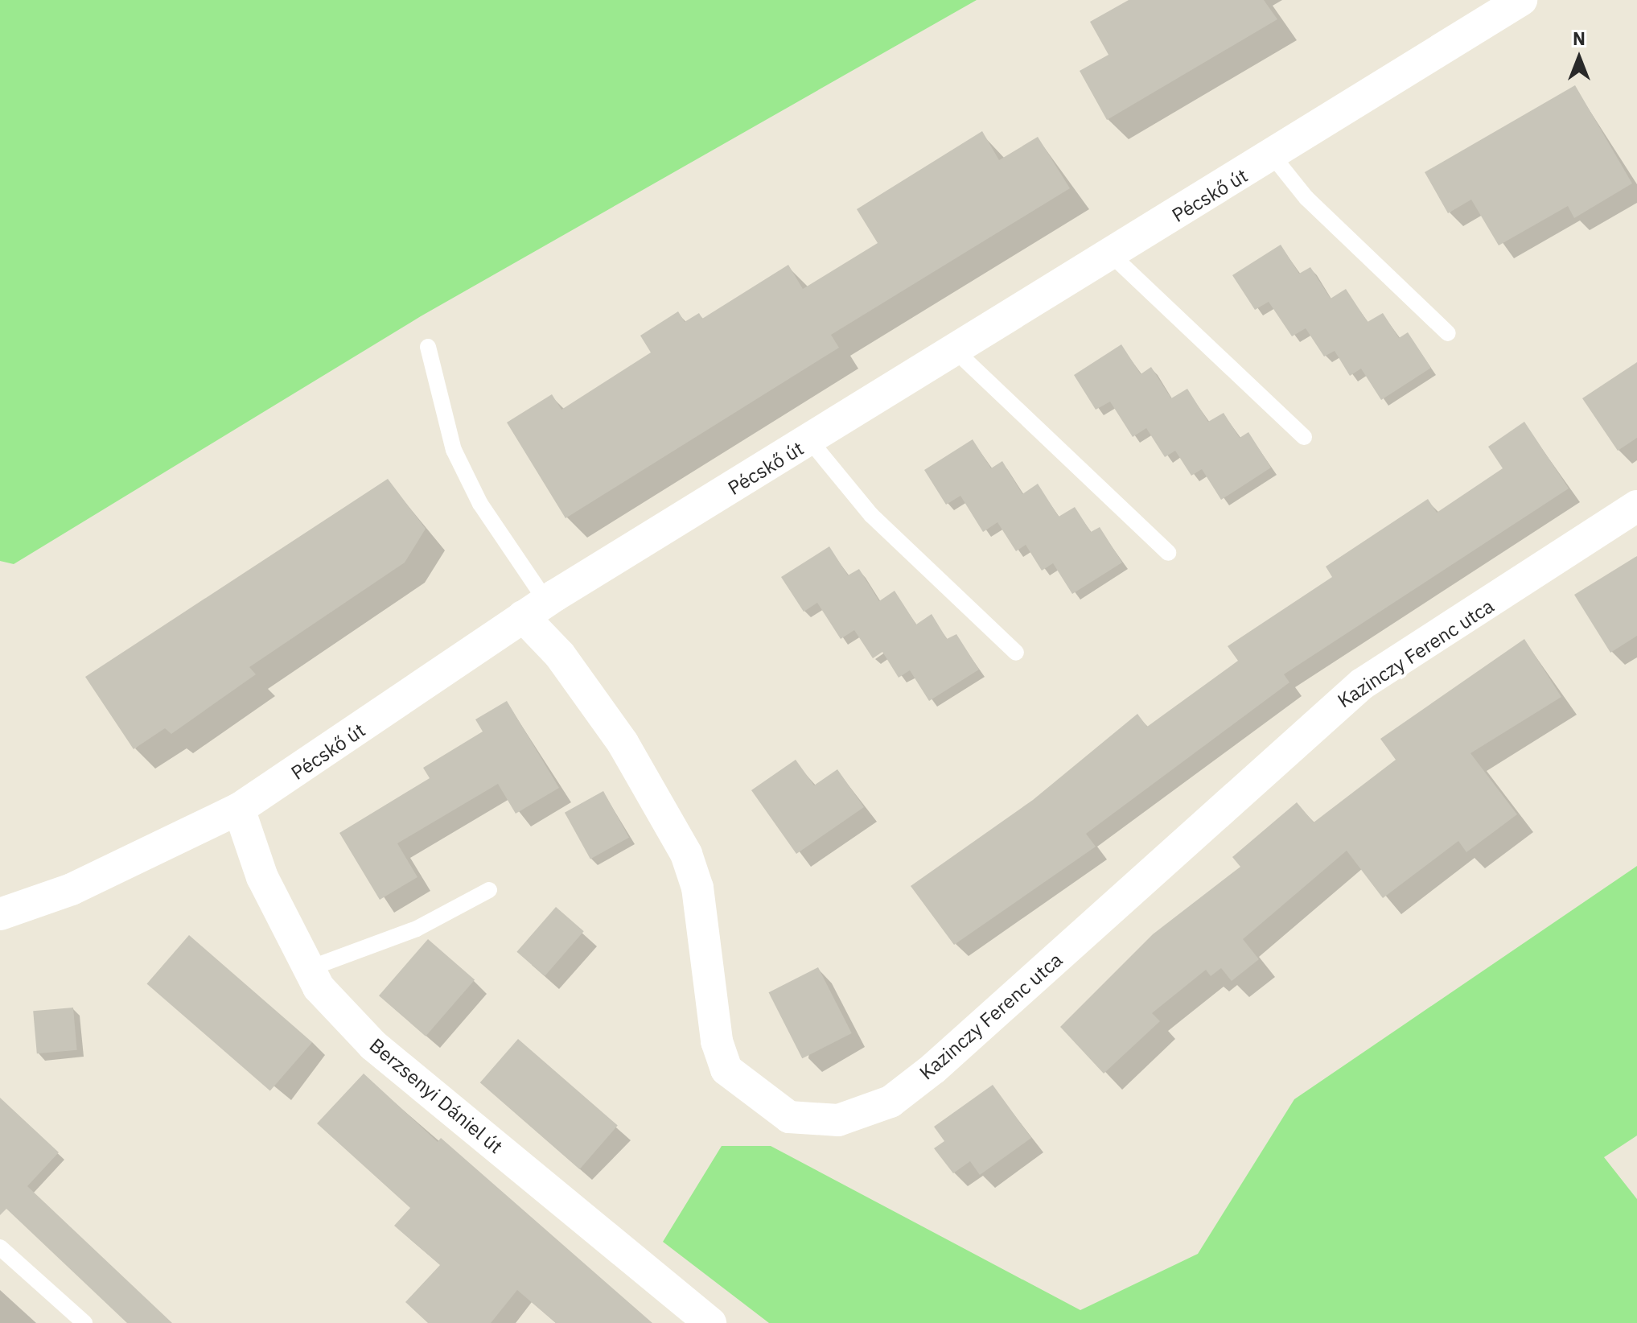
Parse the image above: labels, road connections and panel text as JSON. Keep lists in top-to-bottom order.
{
  "streets": {
    "street": ["Pécskő út", "Kazinczy Ferenc utca", "Berzsenyi Dániel út"]
  },
  "crossings": [
    ["Pécskő út", "Kazinczy Ferenc utca"],
    ["Pécskő út", "Berzsenyi Dániel út"]
  ],
  "north": "top"
}
